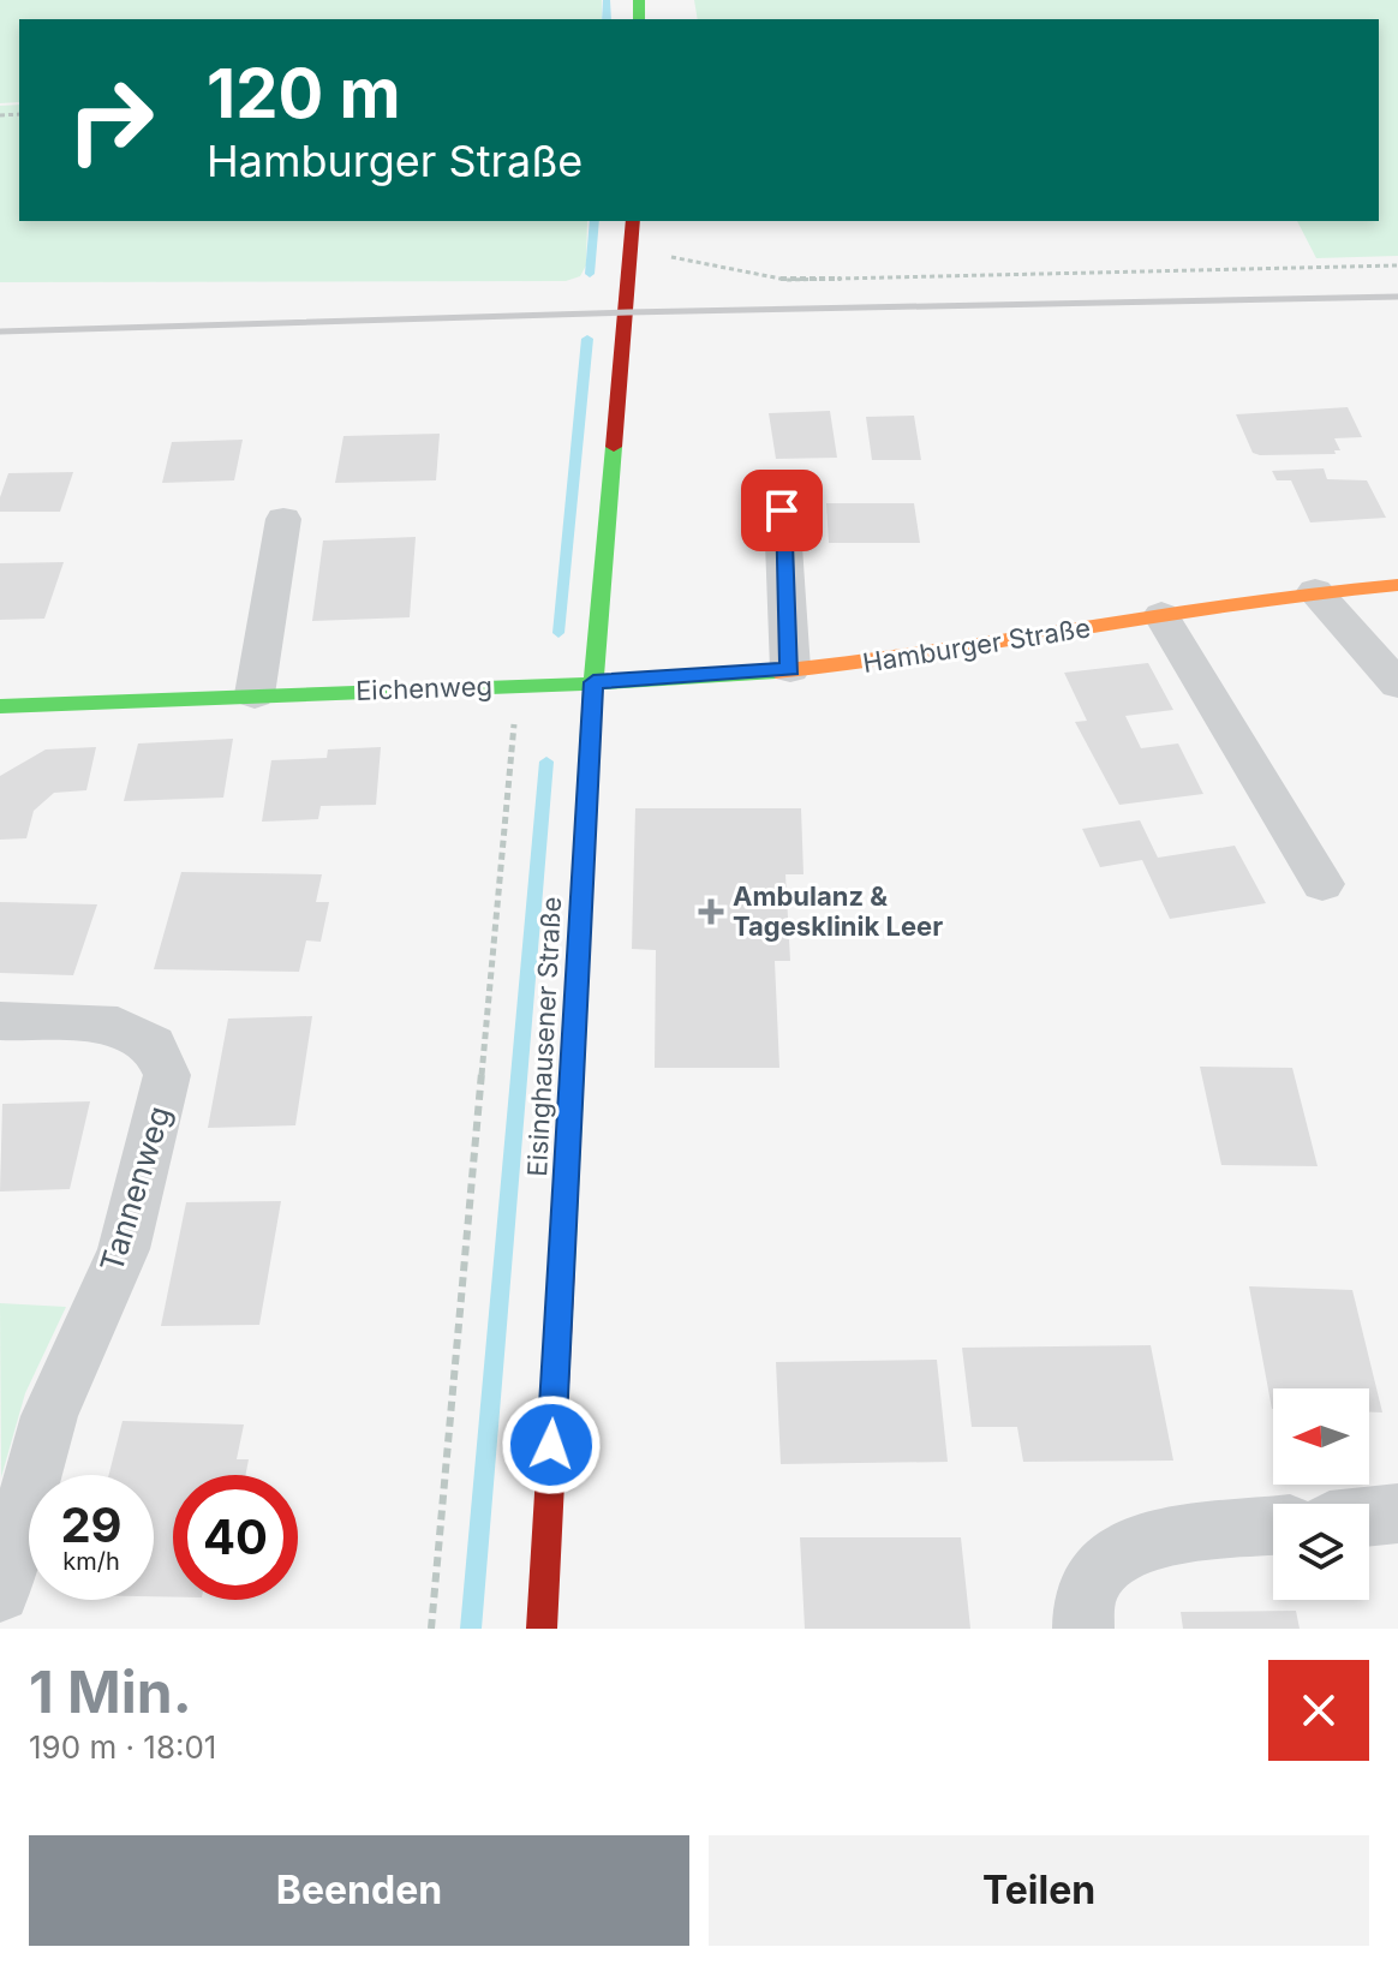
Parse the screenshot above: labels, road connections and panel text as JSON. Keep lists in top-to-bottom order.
{
  "streets": {
    "street": [
      "Hamburger Straße",
      "Eichenweg",
      "Eisinghausener Straße",
      "Tannenweg"
    ]
  },
  "crossings": [
    ["Hamburger Straße", "Eichenweg"],
    ["Hamburger Straße", "Eisinghausener Straße"],
    ["Eichenweg", "Eisinghausener Straße"]
  ],
  "places": {
    "health": ["Ambulanz & Tagesklinik Leer"]
  },
  "north": "left",
  "page": {
    "turn": ["120 m", "Hamburger Straße"],
    "speed": "29 km/h",
    "limit": "40",
    "heading": ["1 Min.", "190 m · 18:01"],
    "buttons": ["Beenden", "Teilen"]
  }
}
